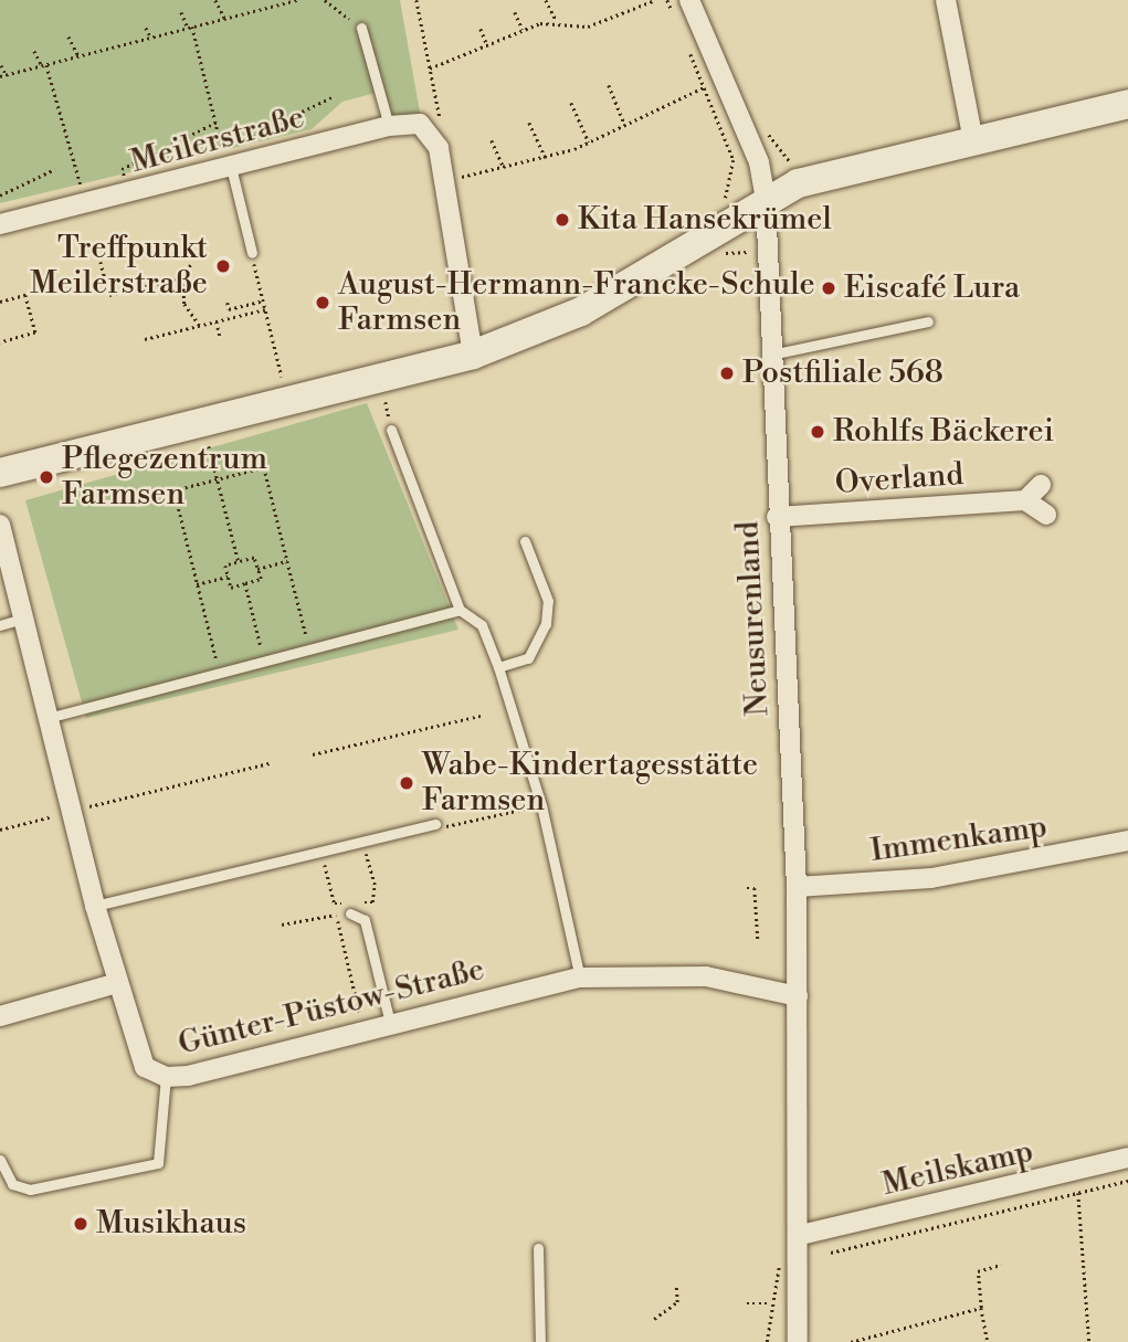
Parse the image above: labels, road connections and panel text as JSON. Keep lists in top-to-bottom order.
{
  "streets": {
    "street": [
      "Meilerstraße",
      "Overland",
      "Neusurenland",
      "Immenkamp",
      "Günter-Püstow-Straße",
      "Meilskamp"
    ]
  },
  "crossings": [
    ["Overland", "Neusurenland"],
    ["Neusurenland", "Immenkamp"],
    ["Neusurenland", "Günter-Püstow-Straße"],
    ["Neusurenland", "Meilskamp"]
  ],
  "places": [
    "Kita Hansekrümel",
    "Treffpunkt Meilerstraße",
    "Eiscafé Lura",
    "August-Hermann-Francke-Schule Farmsen",
    "Postfiliale 568",
    "Rohlfs Bäckerei",
    "Pflegezentrum Farmsen",
    "Wabe-Kindertagesstätte Farmsen",
    "Musikhaus"
  ]
}
